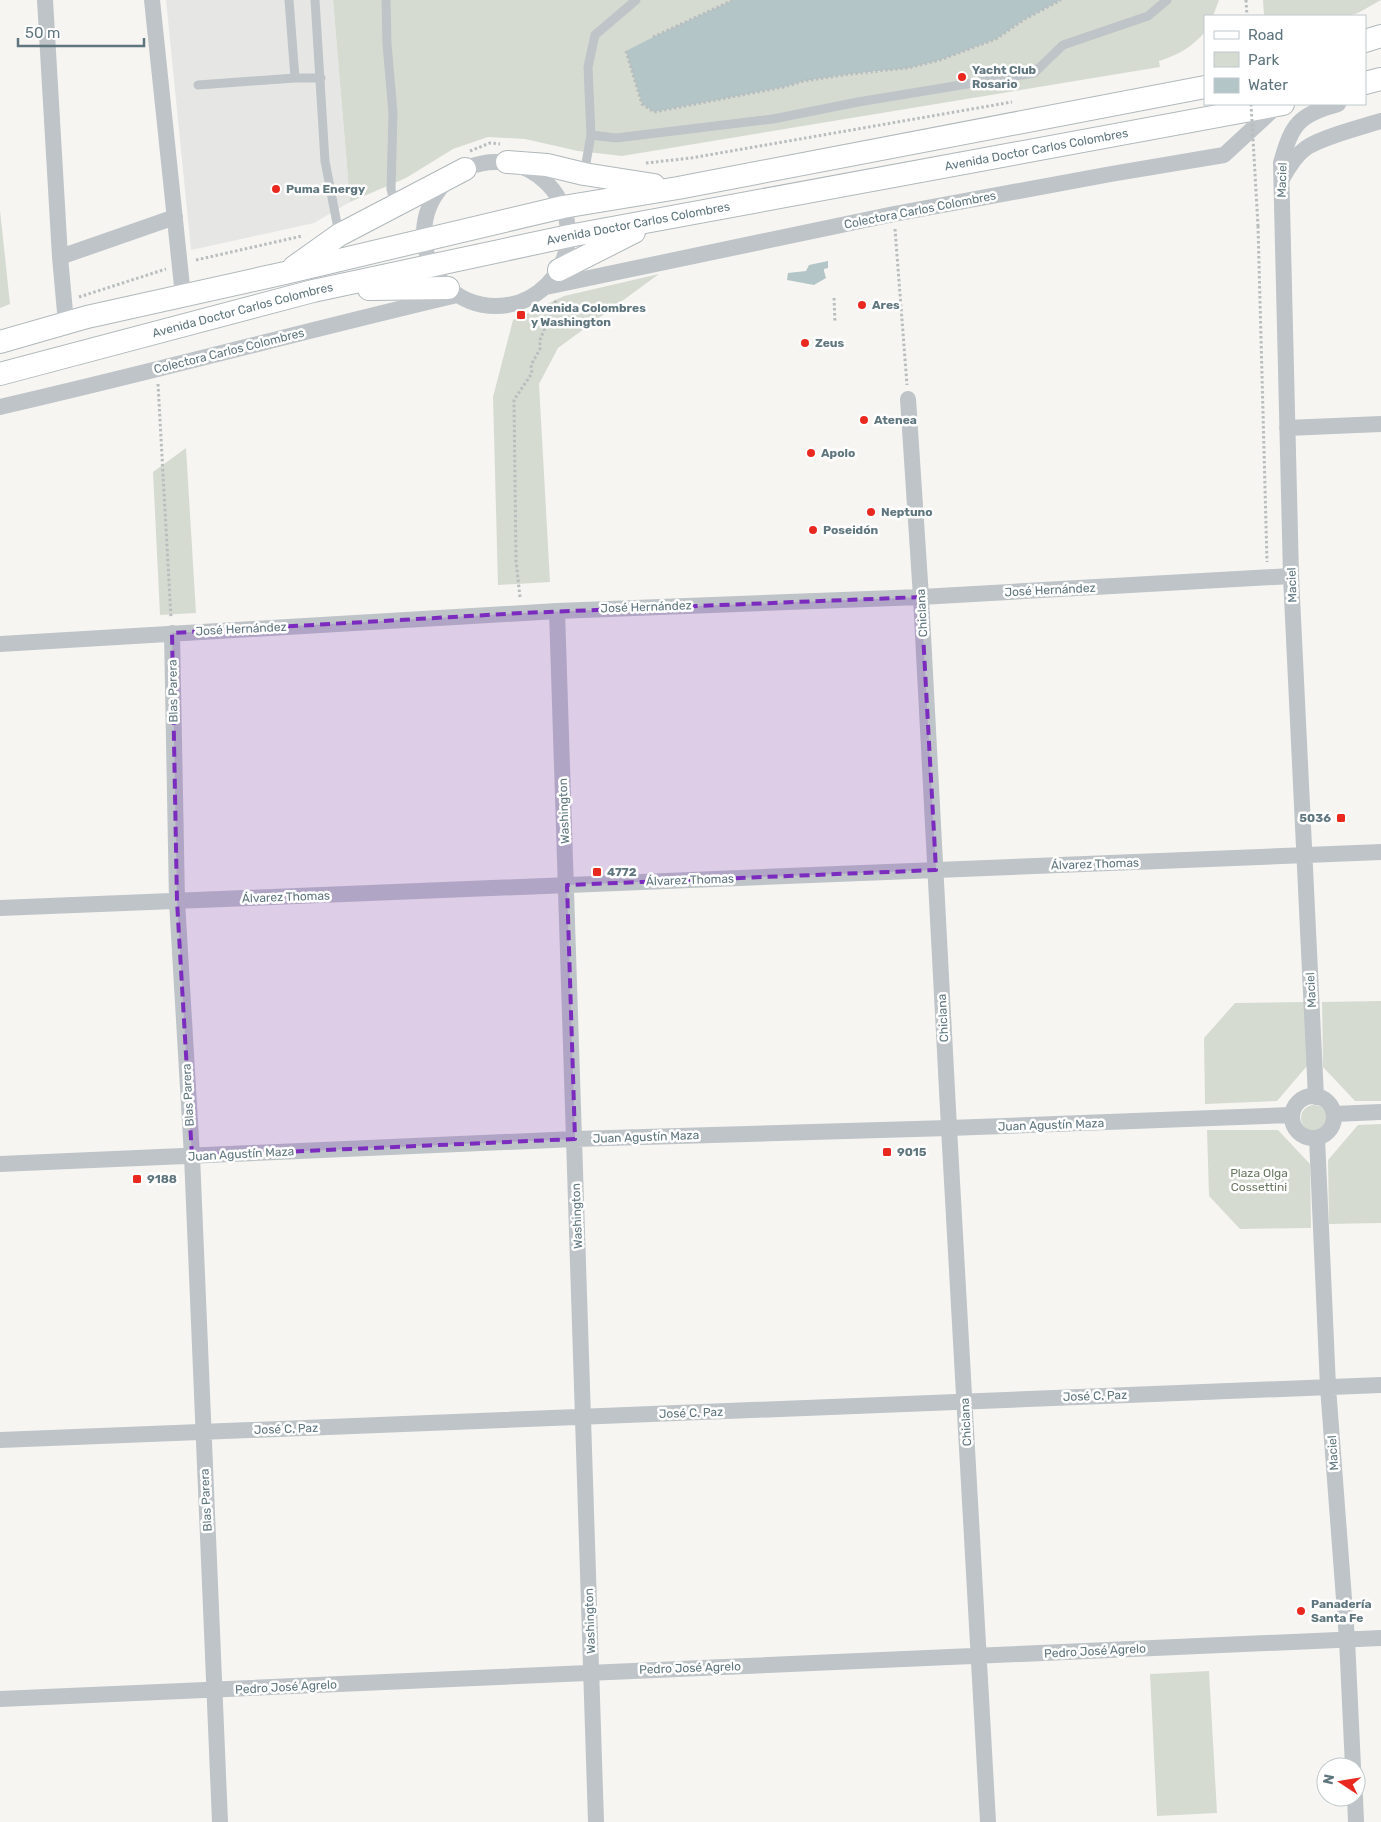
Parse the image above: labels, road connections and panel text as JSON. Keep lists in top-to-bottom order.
{
  "streets": {
    "main road": ["Avenida Doctor Carlos Colombres"],
    "street": [
      "Maciel",
      "Colectora Carlos Colombres",
      "José Hernández",
      "Chiclana",
      "Blas Parera",
      "Washington",
      "Álvarez Thomas",
      "Juan Agustín Maza",
      "José C. Paz",
      "Pedro José Agrelo"
    ]
  },
  "crossings": [
    ["Maciel", "José Hernández"],
    ["Maciel", "Álvarez Thomas"],
    ["Maciel", "Juan Agustín Maza"],
    ["Maciel", "José C. Paz"],
    ["Maciel", "Pedro José Agrelo"],
    ["José Hernández", "Chiclana"],
    ["José Hernández", "Blas Parera"],
    ["José Hernández", "Washington"],
    ["Chiclana", "Álvarez Thomas"],
    ["Chiclana", "Juan Agustín Maza"],
    ["Chiclana", "José C. Paz"],
    ["Chiclana", "Pedro José Agrelo"],
    ["Blas Parera", "Álvarez Thomas"],
    ["Blas Parera", "Juan Agustín Maza"],
    ["Blas Parera", "José C. Paz"],
    ["Blas Parera", "Pedro José Agrelo"],
    ["Washington", "Álvarez Thomas"],
    ["Washington", "Juan Agustín Maza"],
    ["Washington", "José C. Paz"],
    ["Washington", "Pedro José Agrelo"]
  ],
  "parks": ["Plaza Olga Cossettini"],
  "places": {
    "other": [
      "Yacht Club Rosario",
      "Puma Energy",
      "Ares",
      "Zeus",
      "Atenea",
      "Apolo",
      "Neptuno",
      "Poseidón",
      "Panadería Santa Fe"
    ],
    "transit": [
      "Avenida Colombres y Washington",
      "5036",
      "4772",
      "9015",
      "9188"
    ]
  },
  "legend": ["Road", "Park", "Water"],
  "scale_bar": "50 m",
  "north": "left"
}
